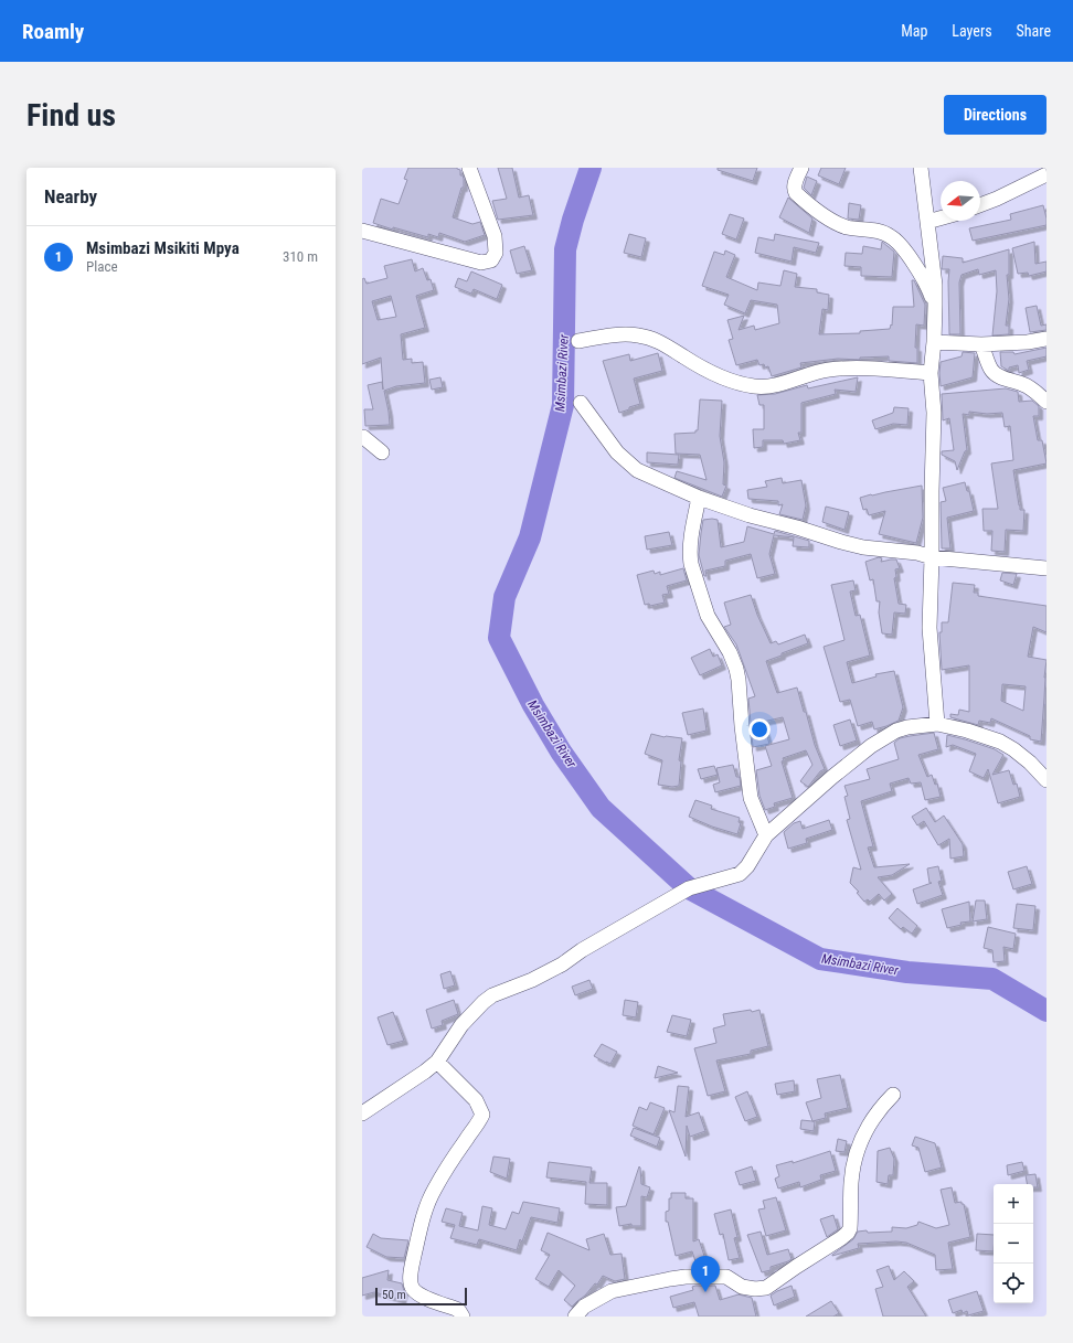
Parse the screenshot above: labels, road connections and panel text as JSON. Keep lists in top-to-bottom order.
{
  "water": ["Msimbazi River"],
  "scale_bar": "50 m",
  "north": "left",
  "page": {
    "header": "Roamly",
    "nav": ["Map", "Layers", "Share"],
    "buttons": "Directions",
    "title": "Find us",
    "heading": "Nearby",
    "list": [
      {
        "mark": "1",
        "name": "Msimbazi Msikiti Mpya",
        "note": "Place",
        "value": "310 m"
      }
    ],
    "map_buttons": ["+", "−"],
    "pins": "1",
    "scale": "50 m"
  }
}
